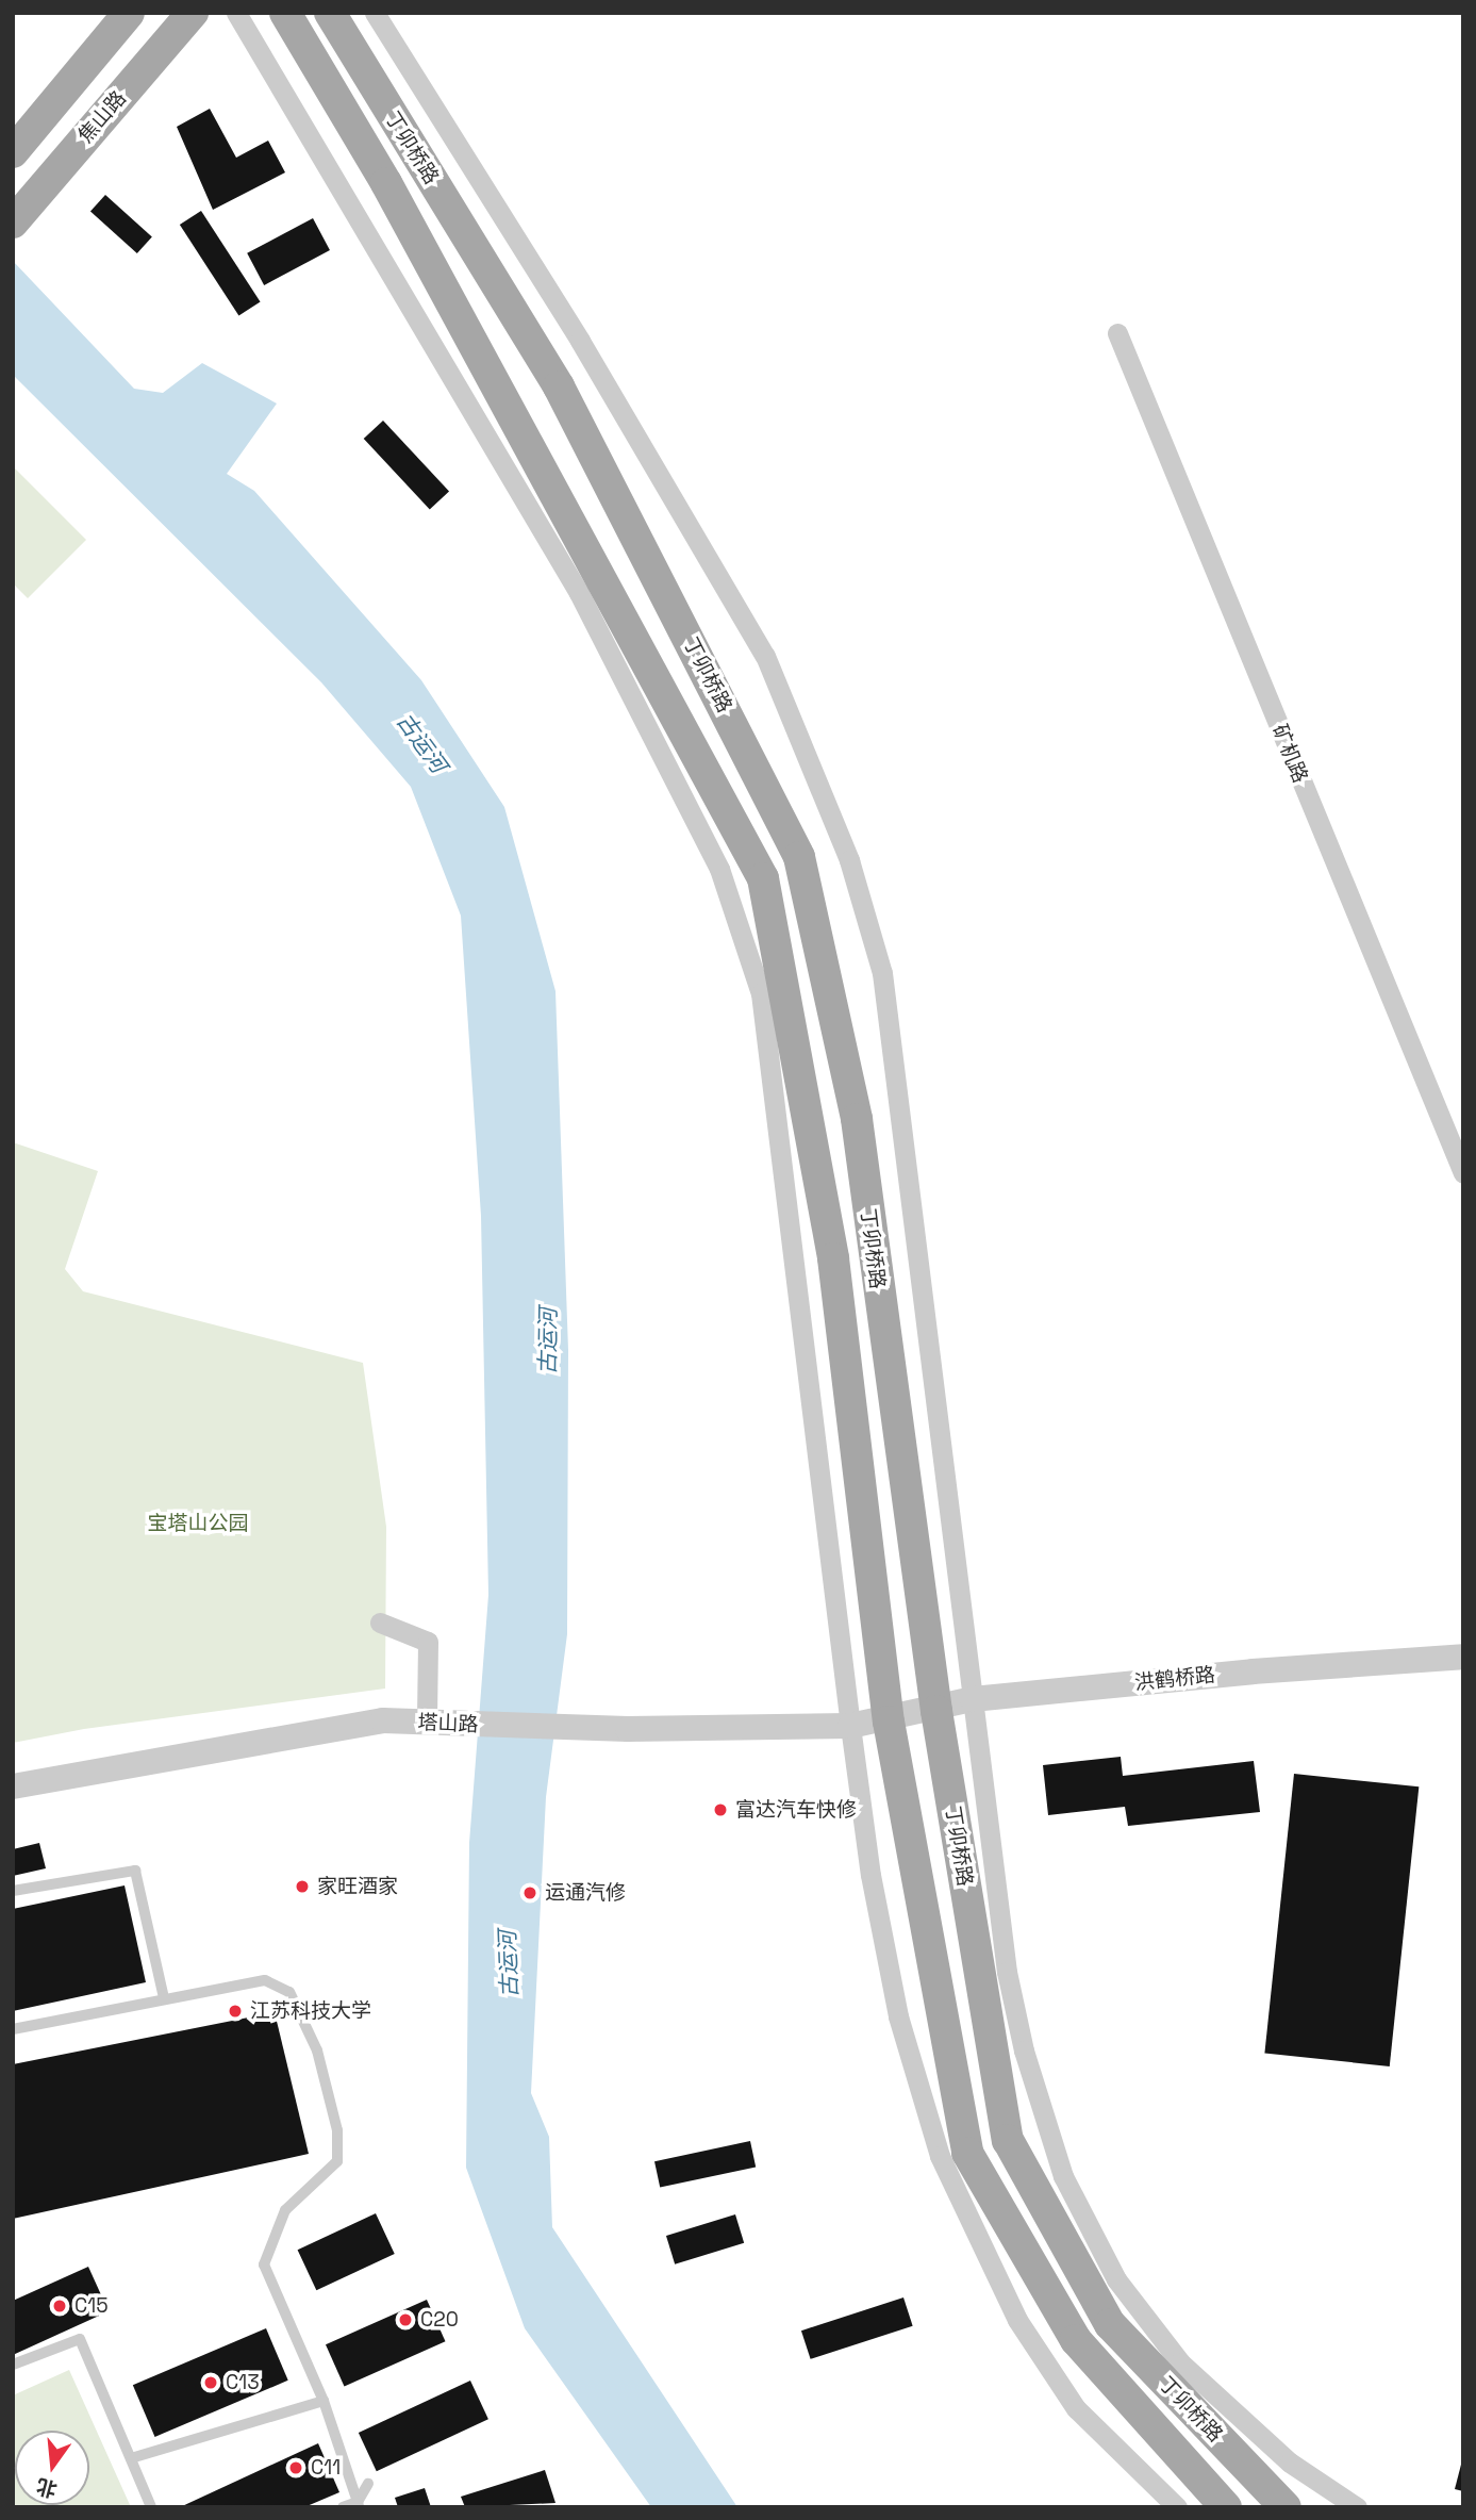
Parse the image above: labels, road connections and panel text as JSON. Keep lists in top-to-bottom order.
{
  "streets": {
    "main road": ["焦山路", "丁卯桥路"],
    "street": ["矿机路", "洪鹤桥路", "塔山路"]
  },
  "crossings": [
    ["丁卯桥路", "洪鹤桥路"],
    ["丁卯桥路", "塔山路"],
    ["洪鹤桥路", "塔山路"]
  ],
  "water": ["古运河"],
  "parks": ["宝塔山公园"],
  "places": [
    "富达汽车快修",
    "家旺酒家",
    "运通汽修",
    "江苏科技大学",
    "C15",
    "C20",
    "C13",
    "C11"
  ],
  "north": "bottom"
}
